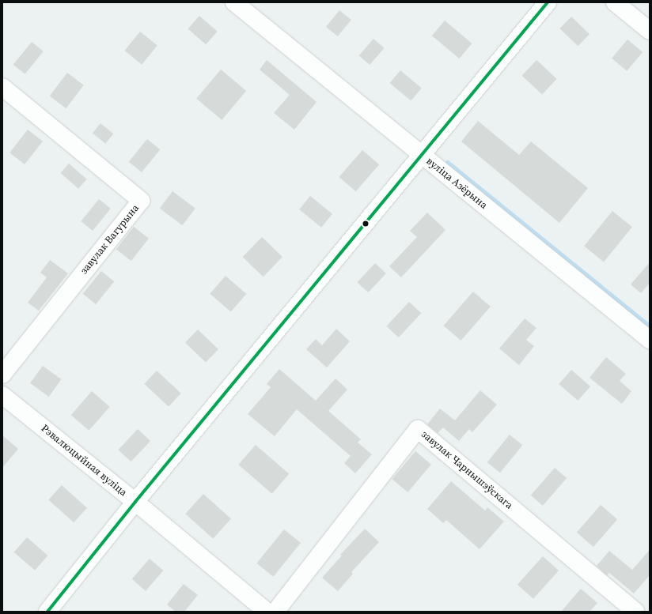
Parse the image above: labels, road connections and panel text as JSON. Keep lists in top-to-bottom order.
{
  "streets": {
    "street": [
      "вуліца Азёрына",
      "завулак Вагурына",
      "Рэвалюцыйная вуліца",
      "завулак Чарнышэўскага"
    ]
  }
}
